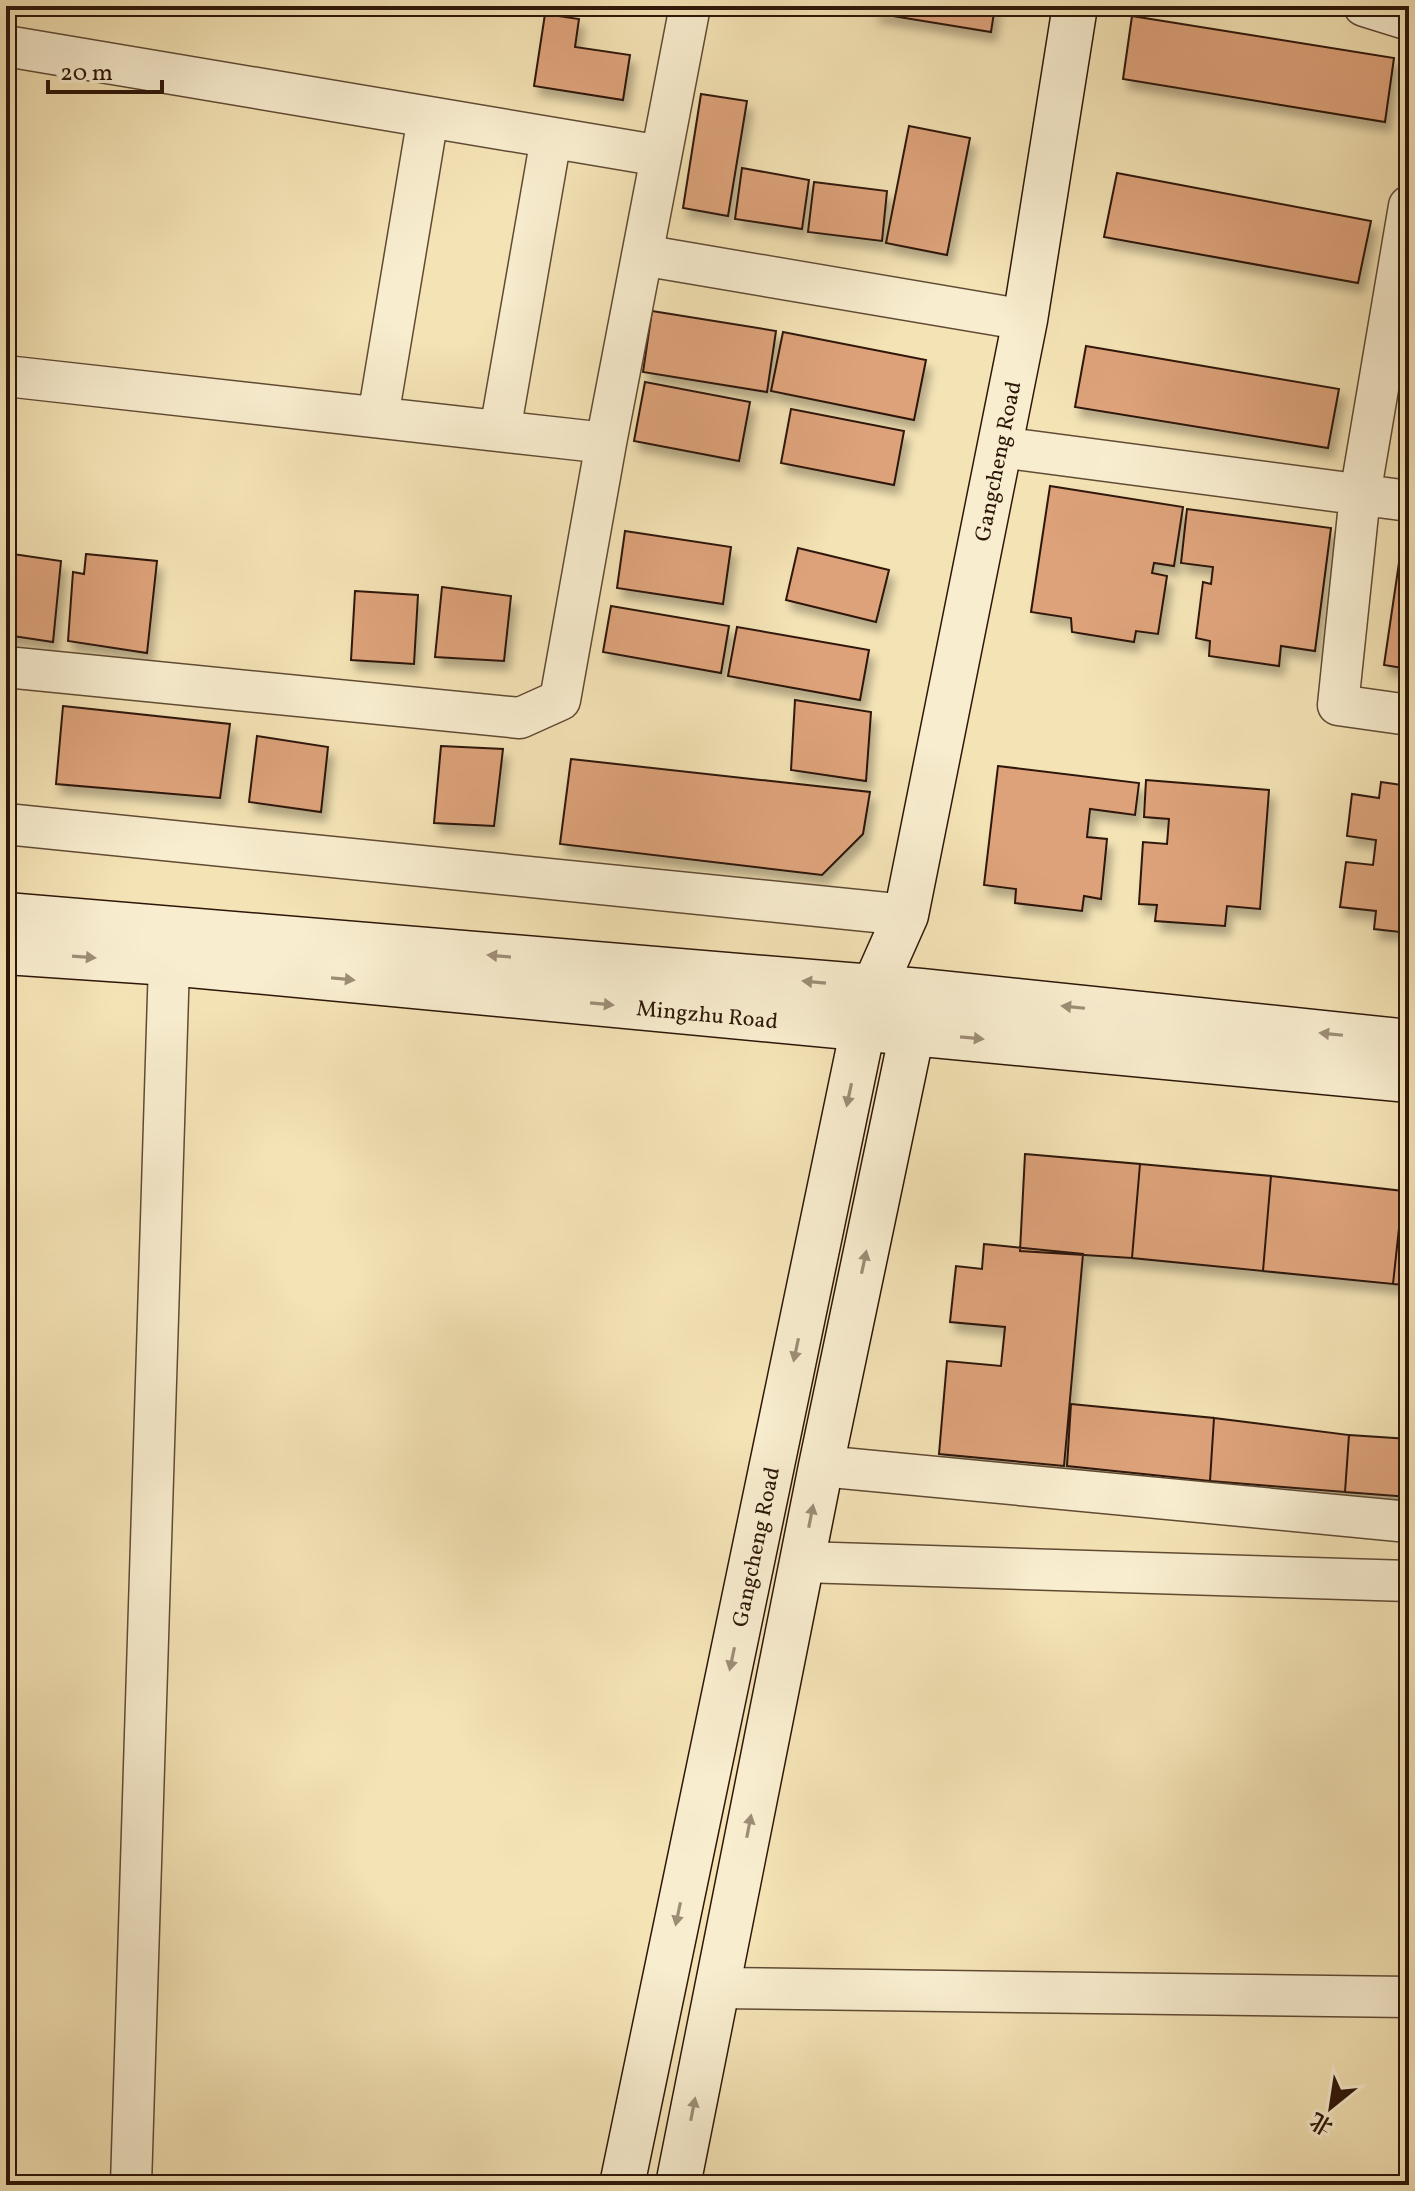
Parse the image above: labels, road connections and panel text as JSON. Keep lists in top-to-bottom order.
{
  "streets": {
    "street": ["Gangcheng Road", "Mingzhu Road"]
  },
  "crossings": [
    ["Gangcheng Road", "Mingzhu Road"]
  ],
  "scale_bar": "20 m",
  "north": "bottom left"
}
